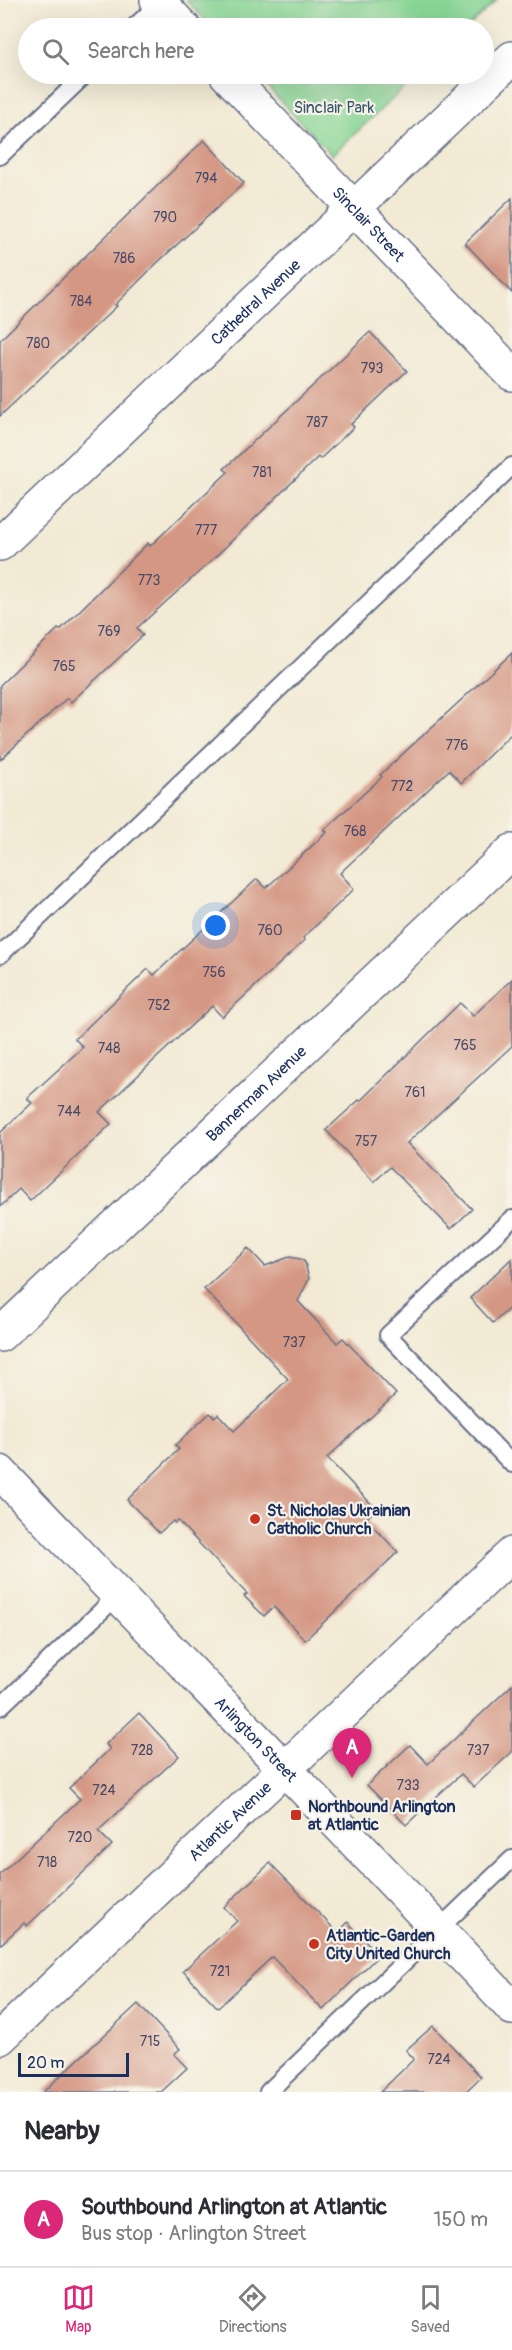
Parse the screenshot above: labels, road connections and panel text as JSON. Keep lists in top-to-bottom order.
{
  "streets": {
    "street": [
      "Sinclair Street",
      "Cathedral Avenue",
      "Bannerman Avenue",
      "Arlington Street",
      "Atlantic Avenue"
    ]
  },
  "crossings": [
    ["Sinclair Street", "Cathedral Avenue"],
    ["Arlington Street", "Atlantic Avenue"]
  ],
  "parks": ["Sinclair Park"],
  "places": {
    "other": ["St. Nicholas Ukrainian Catholic Church", "Atlantic-Garden City United Church"],
    "transit": ["Northbound Arlington at Atlantic"]
  },
  "house_numbers": [
    "794",
    "790",
    "786",
    "784",
    "780",
    "793",
    "787",
    "781",
    "777",
    "773",
    "769",
    "765",
    "776",
    "772",
    "768",
    "760",
    "756",
    "752",
    "765",
    "748",
    "761",
    "744",
    "757",
    "737",
    "728",
    "737",
    "733",
    "724",
    "720",
    "718",
    "721",
    "715",
    "724"
  ],
  "scale_bar": "20 m",
  "page": {
    "search": "Search here",
    "pins": "A",
    "scale": "20 m",
    "heading": "Nearby",
    "list": [
      {
        "mark": "A",
        "name": "Southbound Arlington at Atlantic",
        "note": "Bus stop · Arlington Street",
        "value": "150 m"
      }
    ],
    "nav": ["Map", "Directions", "Saved"]
  }
}
